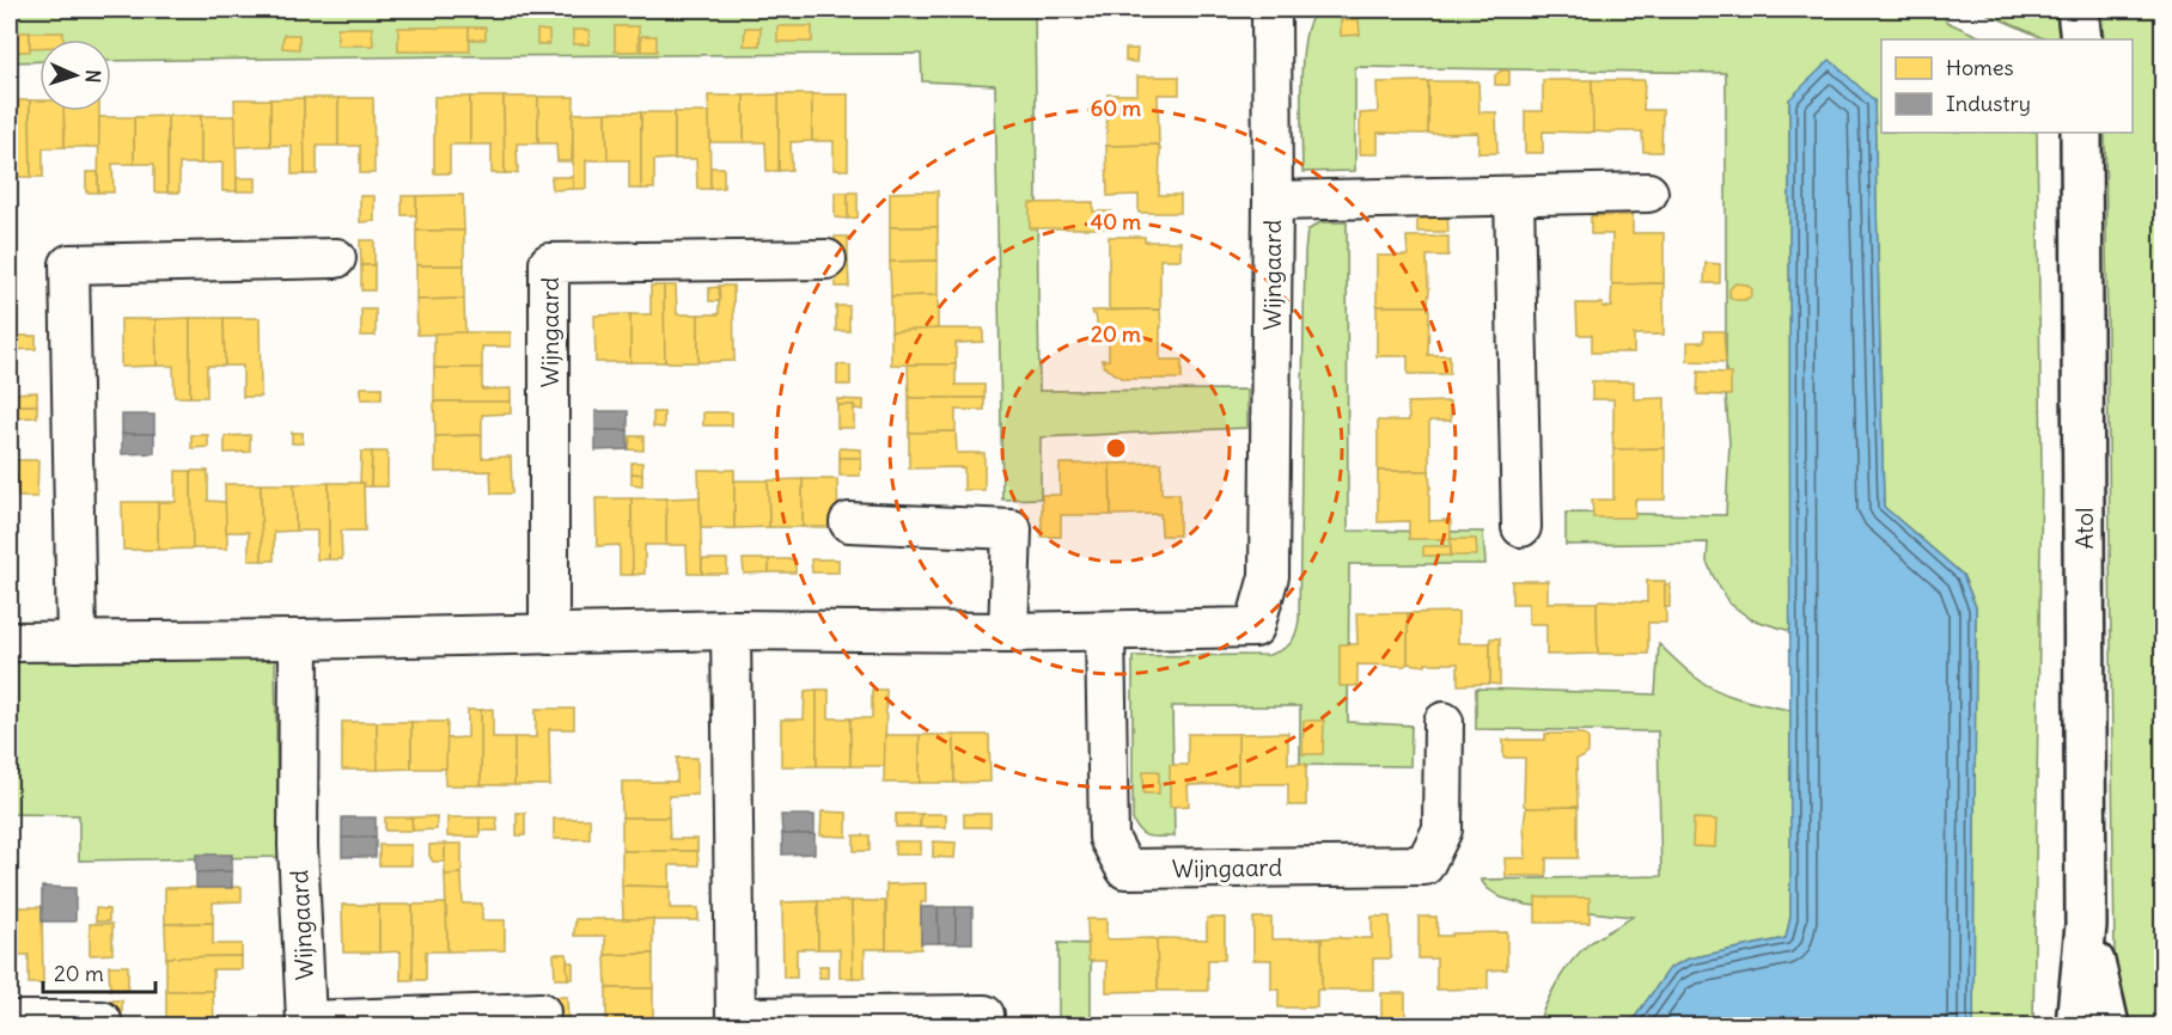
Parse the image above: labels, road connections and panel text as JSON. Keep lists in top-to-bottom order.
{
  "streets": {
    "street": ["Wijngaard", "Atol"]
  },
  "legend": ["Homes", "Industry"],
  "scale_bar": "20 m",
  "north": "right",
  "rings": ["60 m", "40 m", "20 m"]
}
